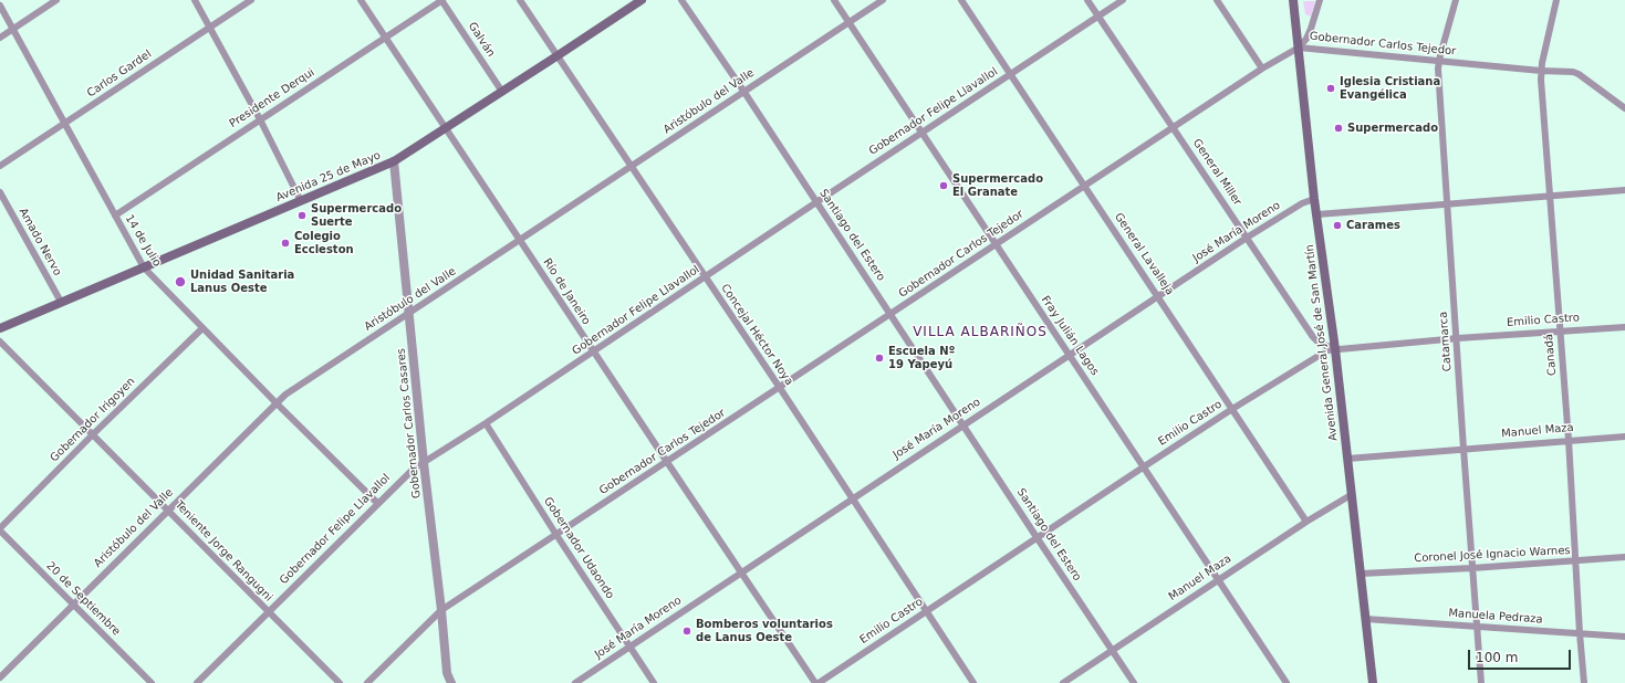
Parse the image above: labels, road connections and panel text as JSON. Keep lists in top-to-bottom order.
{
  "streets": {
    "main road": ["Avenida 25 de Mayo", "Avenida General José de San Martín"],
    "street": [
      "Galván",
      "Gobernador Carlos Tejedor",
      "Carlos Gardel",
      "Presidente Derqui",
      "Aristóbulo del Valle",
      "Gobernador Felipe Llavallol",
      "General Miller",
      "José María Moreno",
      "Santiago del Estero",
      "14 de Julio",
      "Amado Nervo",
      "General Lavalleja",
      "Río de Janeiro",
      "Emilio Castro",
      "Concejal Héctor Noya",
      "Fray Julián Lagos",
      "Catamarca",
      "Canadá",
      "Gobernador Irigoyen",
      "Gobernador Carlos Casares",
      "Manuel Maza",
      "Gobernador Udaondo",
      "Teniente Jorge Rangugni",
      "Coronel José Ignacio Warnes",
      "20 de Septiembre",
      "Manuela Pedraza"
    ]
  },
  "crossings": [
    ["Galván", "Presidente Derqui"],
    ["Galván", "Avenida 25 de Mayo"],
    ["Gobernador Carlos Tejedor", "General Miller"],
    ["Gobernador Carlos Tejedor", "Santiago del Estero"],
    ["Gobernador Carlos Tejedor", "General Lavalleja"],
    ["Gobernador Carlos Tejedor", "Río de Janeiro"],
    ["Gobernador Carlos Tejedor", "Concejal Héctor Noya"],
    ["Gobernador Carlos Tejedor", "Fray Julián Lagos"],
    ["Gobernador Carlos Tejedor", "Catamarca"],
    ["Gobernador Carlos Tejedor", "Avenida General José de San Martín"],
    ["Gobernador Carlos Tejedor", "Canadá"],
    ["Gobernador Carlos Tejedor", "Gobernador Carlos Casares"],
    ["Gobernador Carlos Tejedor", "Gobernador Udaondo"],
    ["Carlos Gardel", "14 de Julio"],
    ["Presidente Derqui", "14 de Julio"],
    ["Presidente Derqui", "Río de Janeiro"],
    ["Aristóbulo del Valle", "Santiago del Estero"],
    ["Aristóbulo del Valle", "14 de Julio"],
    ["Aristóbulo del Valle", "Río de Janeiro"],
    ["Aristóbulo del Valle", "Concejal Héctor Noya"],
    ["Aristóbulo del Valle", "Fray Julián Lagos"],
    ["Aristóbulo del Valle", "Gobernador Carlos Casares"],
    ["Aristóbulo del Valle", "Teniente Jorge Rangugni"],
    ["Aristóbulo del Valle", "20 de Septiembre"],
    ["Gobernador Felipe Llavallol", "General Miller"],
    ["Gobernador Felipe Llavallol", "Santiago del Estero"],
    ["Gobernador Felipe Llavallol", "14 de Julio"],
    ["Gobernador Felipe Llavallol", "General Lavalleja"],
    ["Gobernador Felipe Llavallol", "Río de Janeiro"],
    ["Gobernador Felipe Llavallol", "Concejal Héctor Noya"],
    ["Gobernador Felipe Llavallol", "Fray Julián Lagos"],
    ["Gobernador Felipe Llavallol", "Gobernador Carlos Casares"],
    ["Gobernador Felipe Llavallol", "Gobernador Udaondo"],
    ["Gobernador Felipe Llavallol", "Teniente Jorge Rangugni"],
    ["General Miller", "José María Moreno"],
    ["General Miller", "Emilio Castro"],
    ["General Miller", "Avenida General José de San Martín"],
    ["Avenida 25 de Mayo", "14 de Julio"],
    ["Avenida 25 de Mayo", "Amado Nervo"],
    ["Avenida 25 de Mayo", "Río de Janeiro"],
    ["Avenida 25 de Mayo", "Concejal Héctor Noya"],
    ["Avenida 25 de Mayo", "Gobernador Carlos Casares"],
    ["José María Moreno", "Santiago del Estero"],
    ["José María Moreno", "General Lavalleja"],
    ["José María Moreno", "Río de Janeiro"],
    ["José María Moreno", "Concejal Héctor Noya"],
    ["José María Moreno", "Fray Julián Lagos"],
    ["José María Moreno", "Avenida General José de San Martín"],
    ["José María Moreno", "Gobernador Udaondo"],
    ["Santiago del Estero", "Emilio Castro"],
    ["Santiago del Estero", "Manuel Maza"],
    ["14 de Julio", "Gobernador Irigoyen"],
    ["General Lavalleja", "Emilio Castro"],
    ["General Lavalleja", "Manuel Maza"],
    ["Emilio Castro", "Concejal Héctor Noya"],
    ["Emilio Castro", "Fray Julián Lagos"],
    ["Emilio Castro", "Catamarca"],
    ["Emilio Castro", "Avenida General José de San Martín"],
    ["Emilio Castro", "Canadá"],
    ["Fray Julián Lagos", "Manuel Maza"],
    ["Catamarca", "Manuel Maza"],
    ["Catamarca", "Coronel José Ignacio Warnes"],
    ["Catamarca", "Manuela Pedraza"],
    ["Avenida General José de San Martín", "Manuel Maza"],
    ["Avenida General José de San Martín", "Coronel José Ignacio Warnes"],
    ["Avenida General José de San Martín", "Manuela Pedraza"],
    ["Canadá", "Manuel Maza"],
    ["Canadá", "Coronel José Ignacio Warnes"],
    ["Canadá", "Manuela Pedraza"],
    ["Gobernador Irigoyen", "Teniente Jorge Rangugni"],
    ["Gobernador Irigoyen", "20 de Septiembre"]
  ],
  "districts": ["VILLA ALBARIÑOS"],
  "places": [
    "Iglesia Cristiana Evangélica",
    "Supermercado",
    "Supermercado El Granate",
    "Supermercado Suerte",
    "Carames",
    "Colegio Eccleston",
    "Unidad Sanitaria Lanus Oeste",
    "Escuela Nº 19 Yapeyú",
    "Bomberos voluntarios de Lanus Oeste"
  ],
  "scale_bar": "100 m"
}
